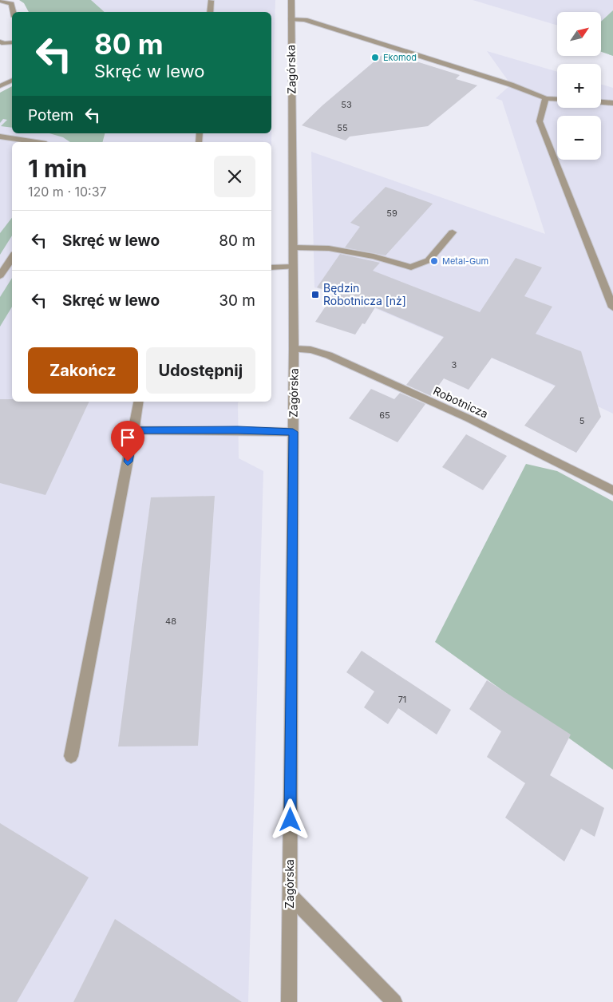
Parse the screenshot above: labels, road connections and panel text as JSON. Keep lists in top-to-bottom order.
{
  "streets": {
    "street": ["Zagórska", "Robotnicza"]
  },
  "crossings": [
    ["Zagórska", "Robotnicza"]
  ],
  "places": {
    "other": ["Ekomod", "Metal-Gum"],
    "transit": ["Będzin Robotnicza [nż]"]
  },
  "house_numbers": [
    "53",
    "55",
    "59",
    "3",
    "65",
    "5",
    "48",
    "71"
  ],
  "north": "top right",
  "page": {
    "map_buttons": ["+", "−"],
    "turn": ["80 m", "Skręć w lewo"],
    "then": "Potem",
    "heading": ["1 min", "120 m · 10:37"],
    "list": [
      {
        "name": "Skręć w lewo",
        "value": "80 m"
      },
      {
        "name": "Skręć w lewo",
        "value": "30 m"
      }
    ],
    "buttons": ["Zakończ", "Udostępnij"]
  }
}
